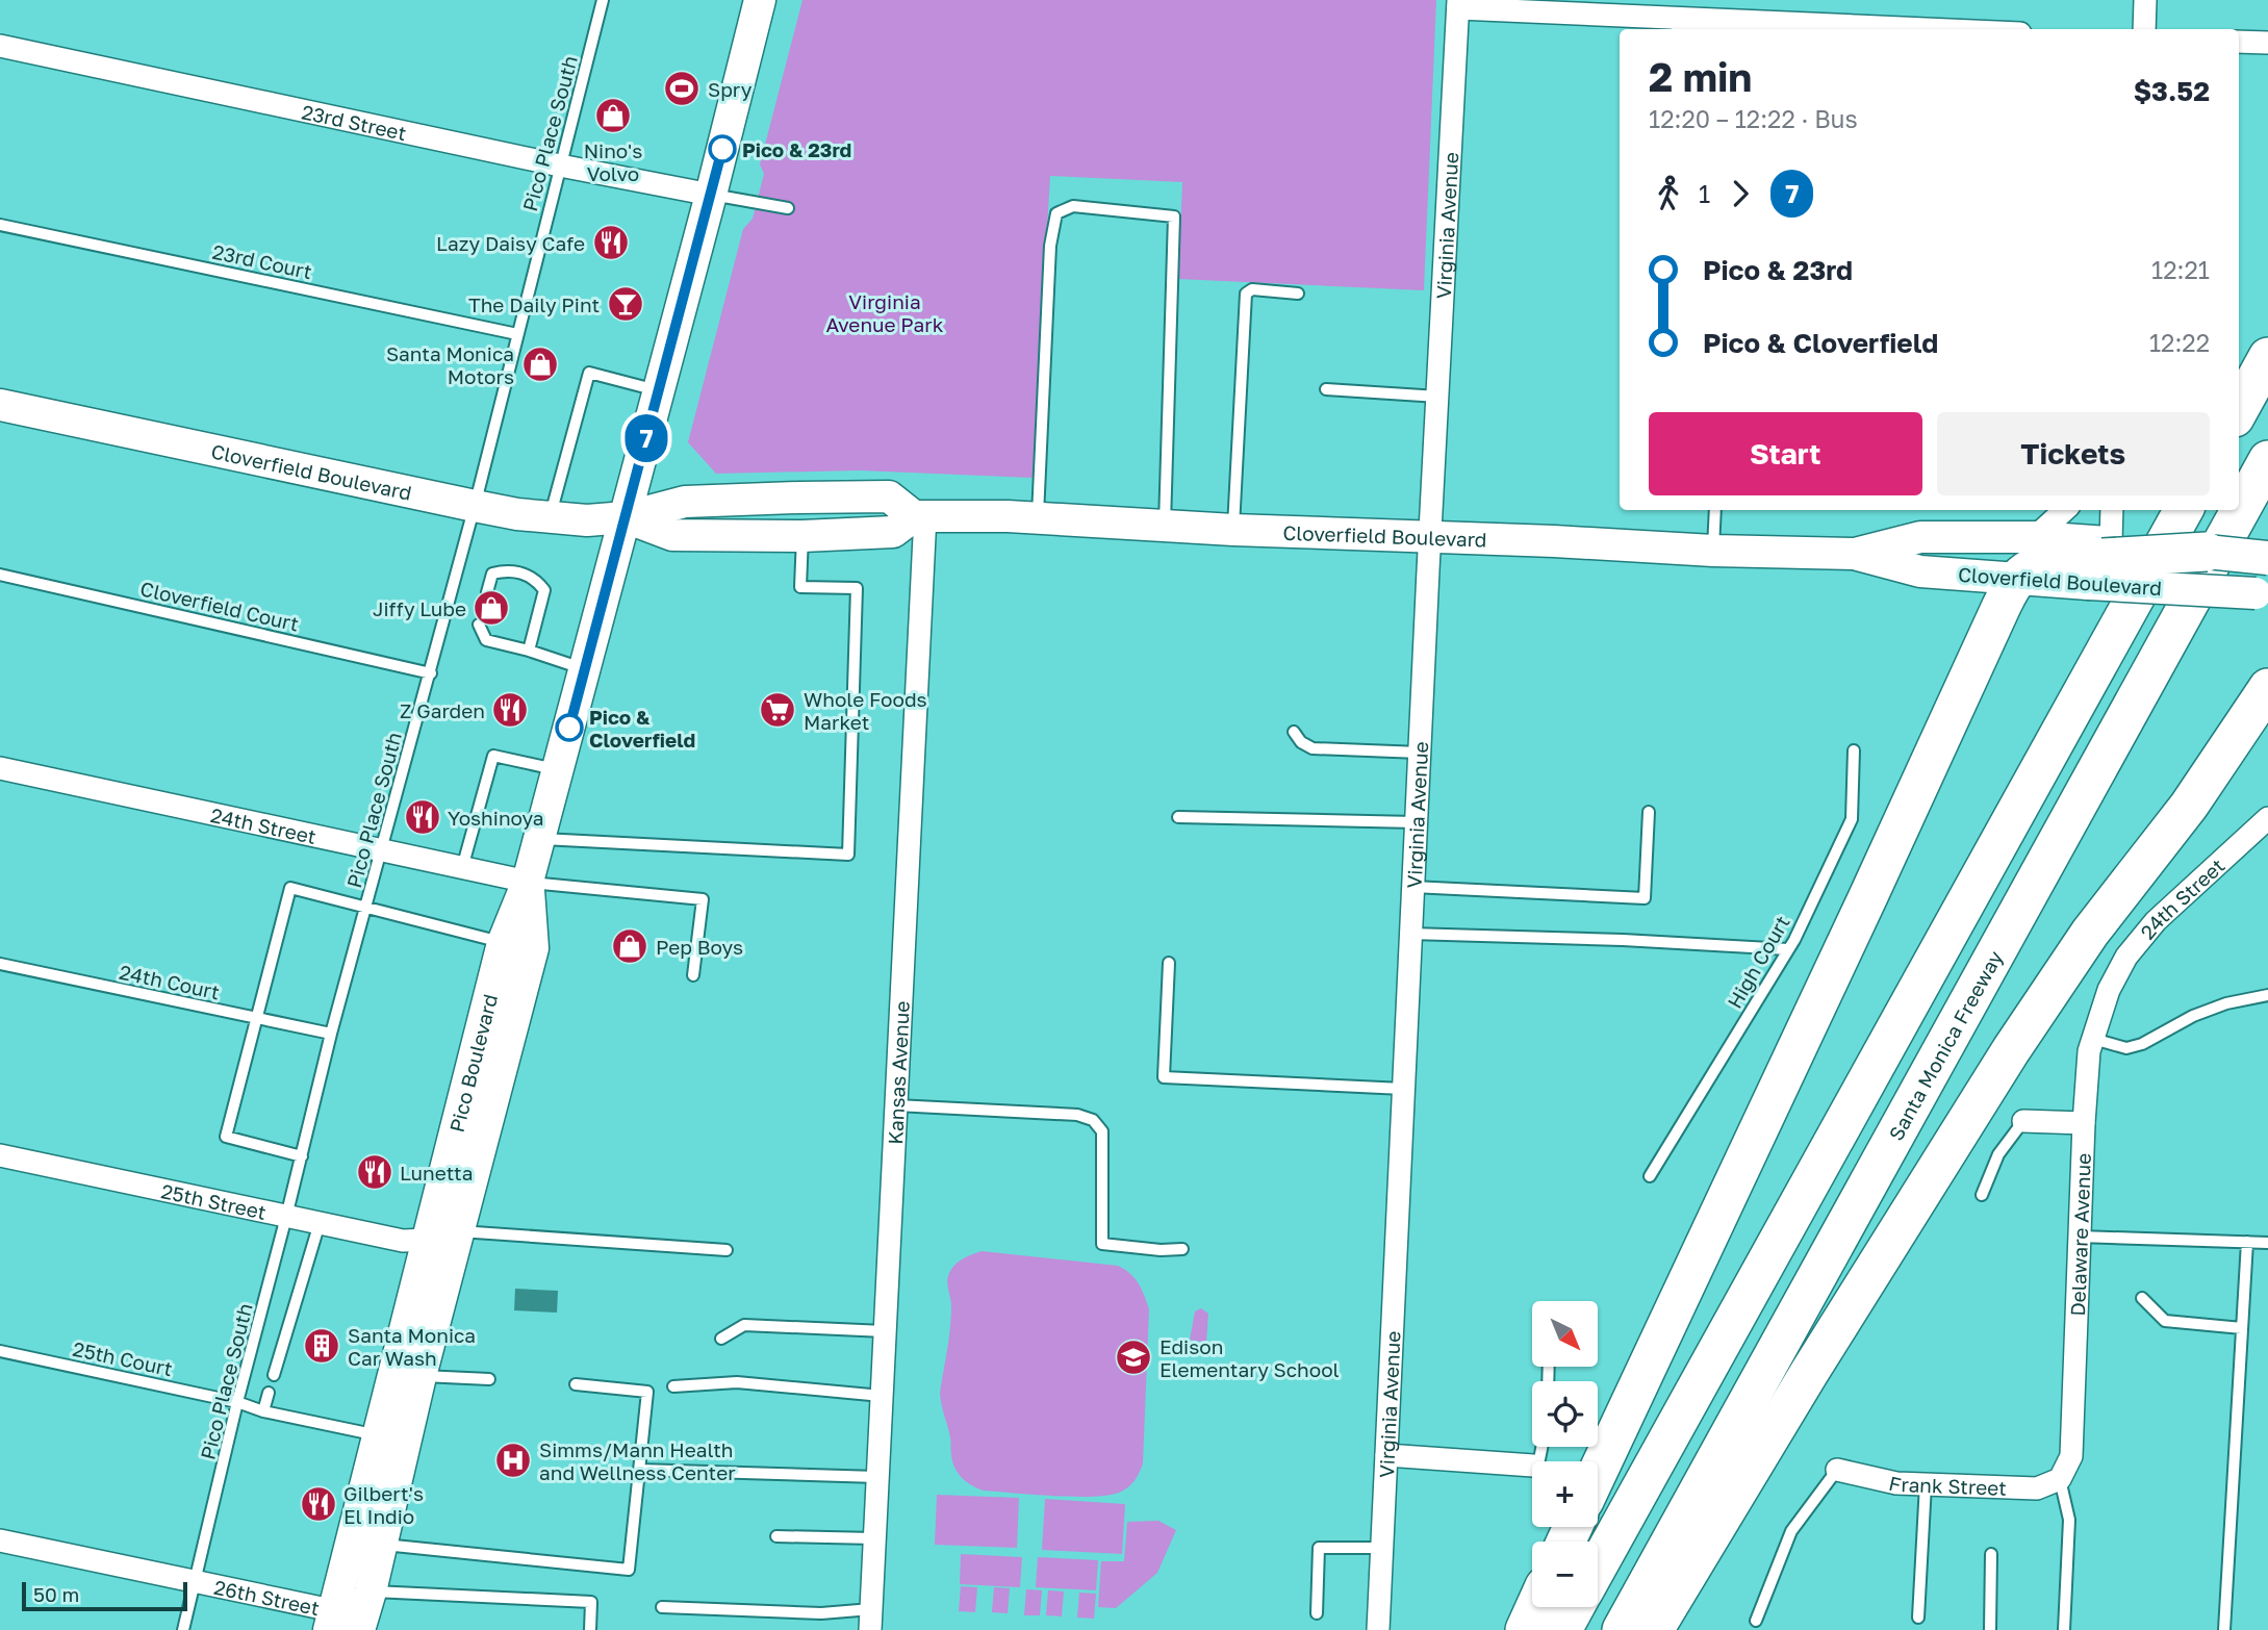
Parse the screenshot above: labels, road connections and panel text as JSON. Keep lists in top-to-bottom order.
{
  "streets": {
    "highway": ["Santa Monica Freeway"],
    "main road": ["Cloverfield Boulevard", "Pico Boulevard"],
    "street": [
      "23rd Street",
      "Virginia Avenue",
      "24th Street",
      "Kansas Avenue",
      "25th Street",
      "Delaware Avenue",
      "Frank Street",
      "26th Street"
    ],
    "lane": [
      "Pico Place South",
      "23rd Court",
      "Cloverfield Court",
      "High Court",
      "24th Court",
      "25th Court"
    ]
  },
  "crossings": [
    ["23rd Street", "Pico Place South"],
    ["23rd Street", "Pico Boulevard"],
    ["Pico Place South", "23rd Court"],
    ["Pico Place South", "Cloverfield Boulevard"],
    ["Pico Place South", "Cloverfield Court"],
    ["Pico Place South", "24th Street"],
    ["Pico Place South", "24th Court"],
    ["Pico Place South", "25th Street"],
    ["Pico Place South", "25th Court"],
    ["Pico Place South", "26th Street"],
    ["Virginia Avenue", "Cloverfield Boulevard"],
    ["Cloverfield Boulevard", "Pico Boulevard"],
    ["Cloverfield Boulevard", "Kansas Avenue"],
    ["24th Street", "Pico Boulevard"],
    ["24th Street", "Delaware Avenue"],
    ["Pico Boulevard", "25th Street"],
    ["Pico Boulevard", "25th Court"],
    ["Pico Boulevard", "26th Street"],
    ["Delaware Avenue", "Frank Street"]
  ],
  "parks": ["Virginia Avenue Park"],
  "places": {
    "sports": ["Spry"],
    "shop": [
      "Nino's Volvo",
      "Santa Monica Motors",
      "Jiffy Lube",
      "Pep Boys"
    ],
    "other": ["Pico & 23rd", "Pico & Cloverfield"],
    "restaurant": [
      "Lazy Daisy Cafe",
      "Z Garden",
      "Yoshinoya",
      "Lunetta",
      "Gilbert's El Indio"
    ],
    "bar": ["The Daily Pint"],
    "supermarket": ["Whole Foods Market"],
    "building": ["Santa Monica Car Wash"],
    "school or university": ["Edison Elementary School"],
    "hospital": ["Simms/Mann Health and Wellness Center"]
  },
  "lines": ["bus line 7"],
  "scale_bar": "50 m",
  "north": "bottom right",
  "page": {
    "on_map": "7",
    "heading": ["2 min", "12:20 – 12:22 · Bus", "$3.52"],
    "legs": ["1", "7"],
    "list": [
      {
        "name": "Pico & 23rd",
        "value": "12:21"
      },
      {
        "name": "Pico & Cloverfield",
        "value": "12:22"
      }
    ],
    "buttons": ["Start", "Tickets"],
    "map_buttons": ["+", "−"],
    "scale": "50 m"
  }
}
